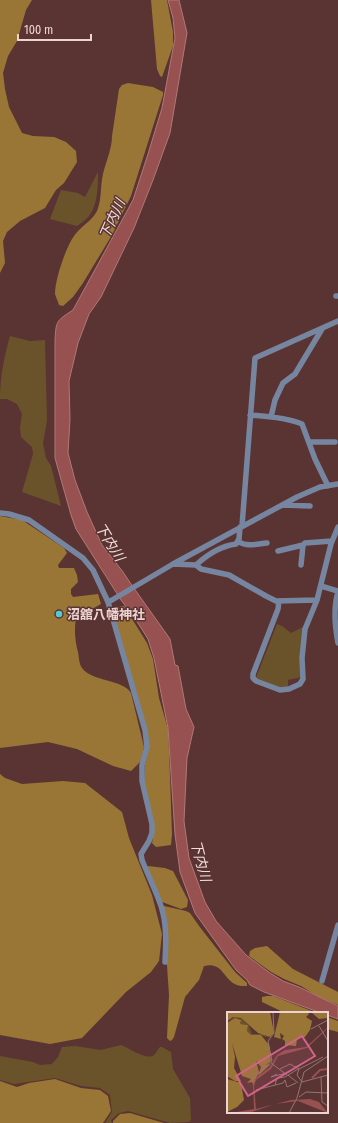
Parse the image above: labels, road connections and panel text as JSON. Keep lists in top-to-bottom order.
{
  "water": ["下内川"],
  "places": ["沼舘八幡神社"],
  "scale_bar": "100 m"
}
